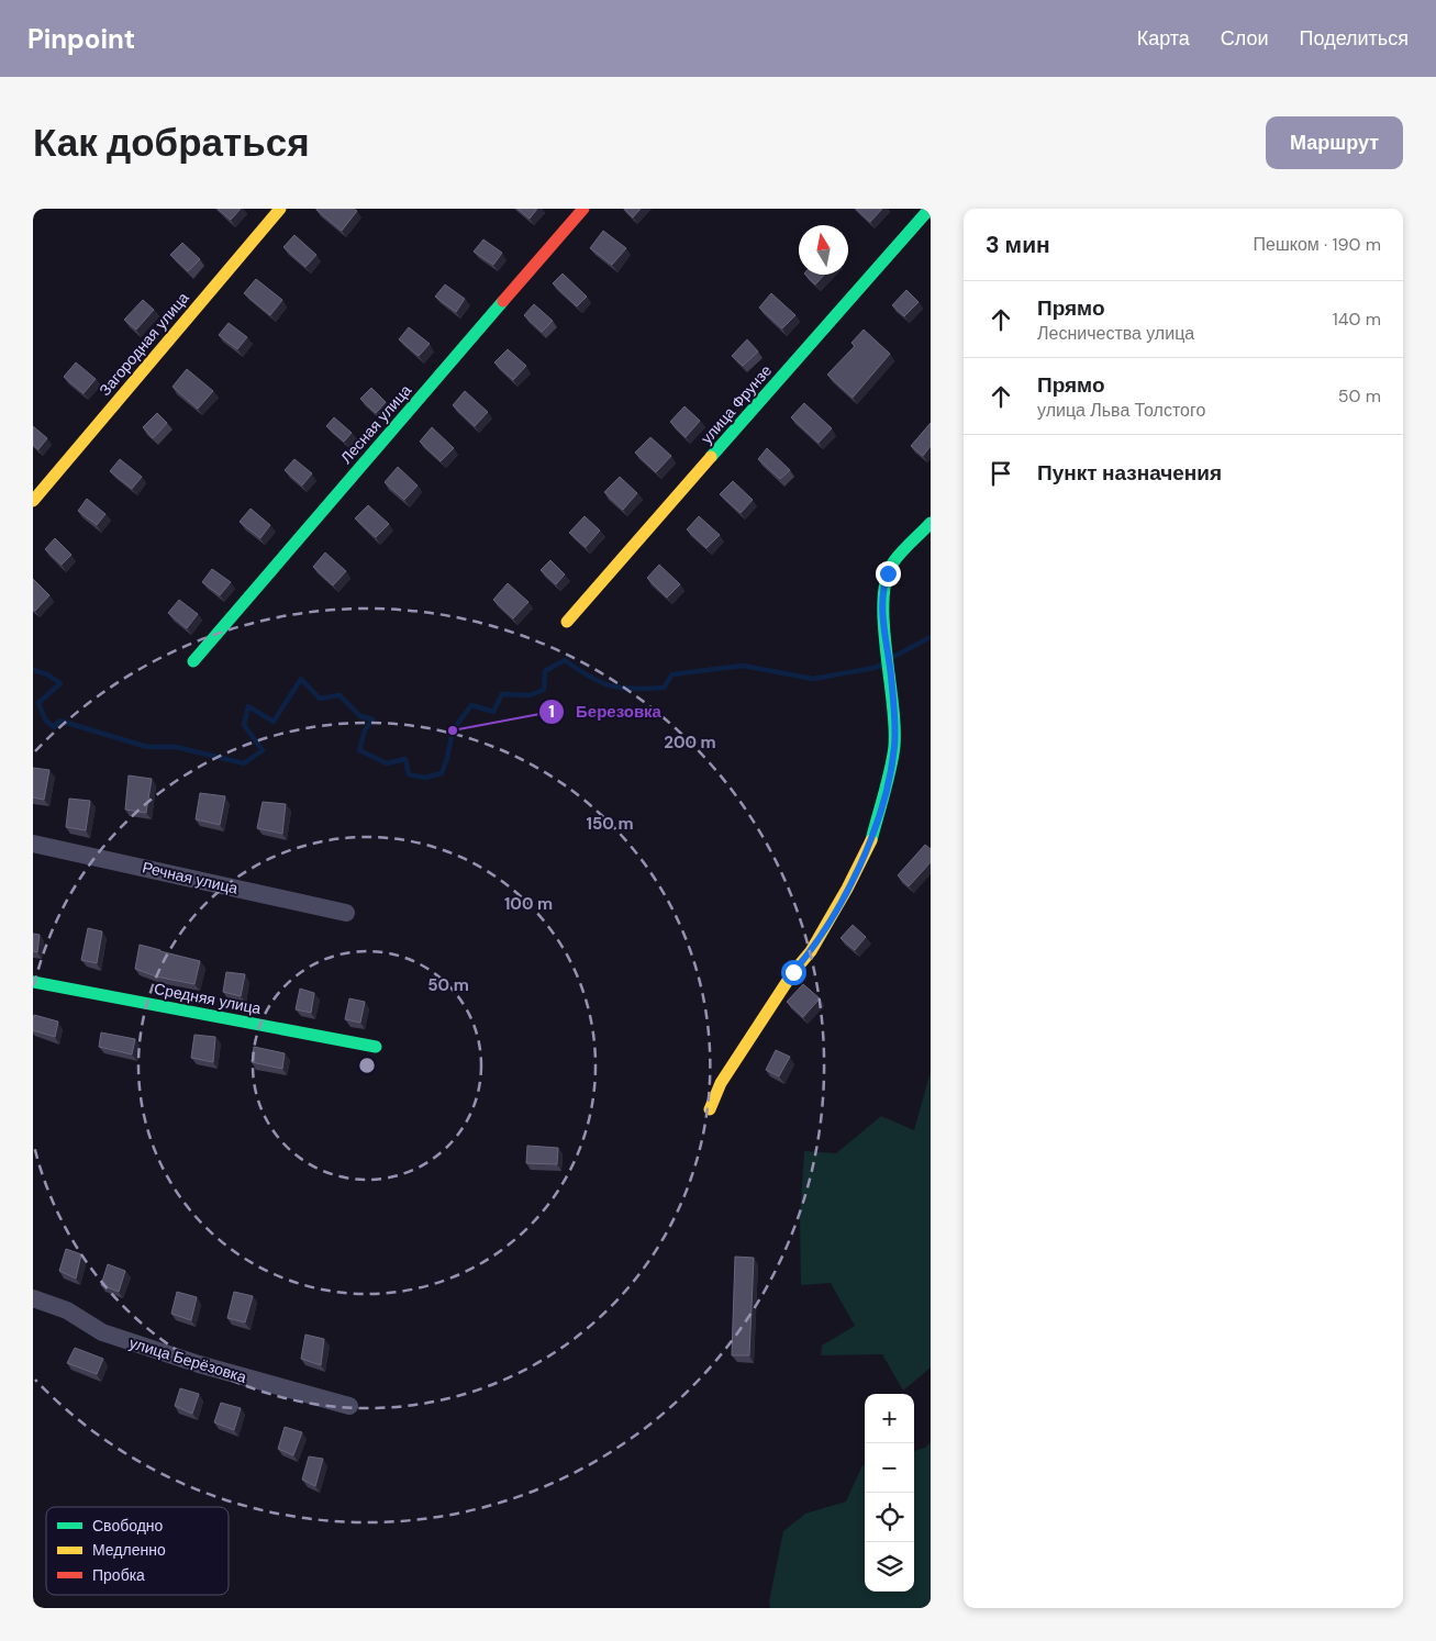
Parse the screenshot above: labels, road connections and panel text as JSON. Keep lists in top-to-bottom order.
{
  "streets": {
    "street": [
      "Загородная улица",
      "улица Фрунзе",
      "Лесная улица",
      "Речная улица",
      "Средняя улица",
      "улица Берёзовка"
    ]
  },
  "places": ["Березовка"],
  "legend": ["Свободно", "Медленно", "Пробка"],
  "north": "top",
  "page": {
    "header": "Pinpoint",
    "nav": ["Карта", "Слои", "Поделиться"],
    "buttons": "Маршрут",
    "title": "Как добраться",
    "heading": ["3 мин", "Пешком · 190 m"],
    "list": [
      ["Прямо", "Лесничества улица", "140 m"],
      ["Прямо", "улица Льва Толстого", "50 m"],
      "Пункт назначения"
    ],
    "map_buttons": ["+", "−"]
  },
  "rings": [
    "200 m",
    "150 m",
    "100 m",
    "50 m"
  ]
}
